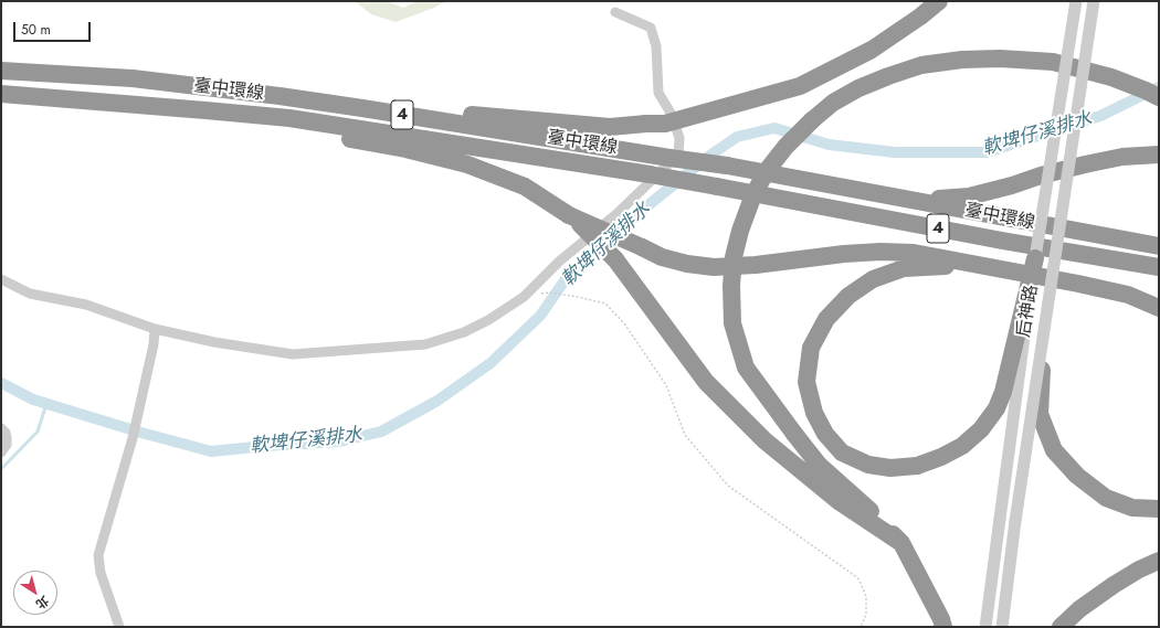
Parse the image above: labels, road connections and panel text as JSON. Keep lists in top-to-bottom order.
{
  "streets": {
    "highway": ["臺中環線", "4"],
    "street": ["后神路"]
  },
  "water": ["軟埤仔溪排水"],
  "scale_bar": "50 m",
  "north": "bottom right"
}
